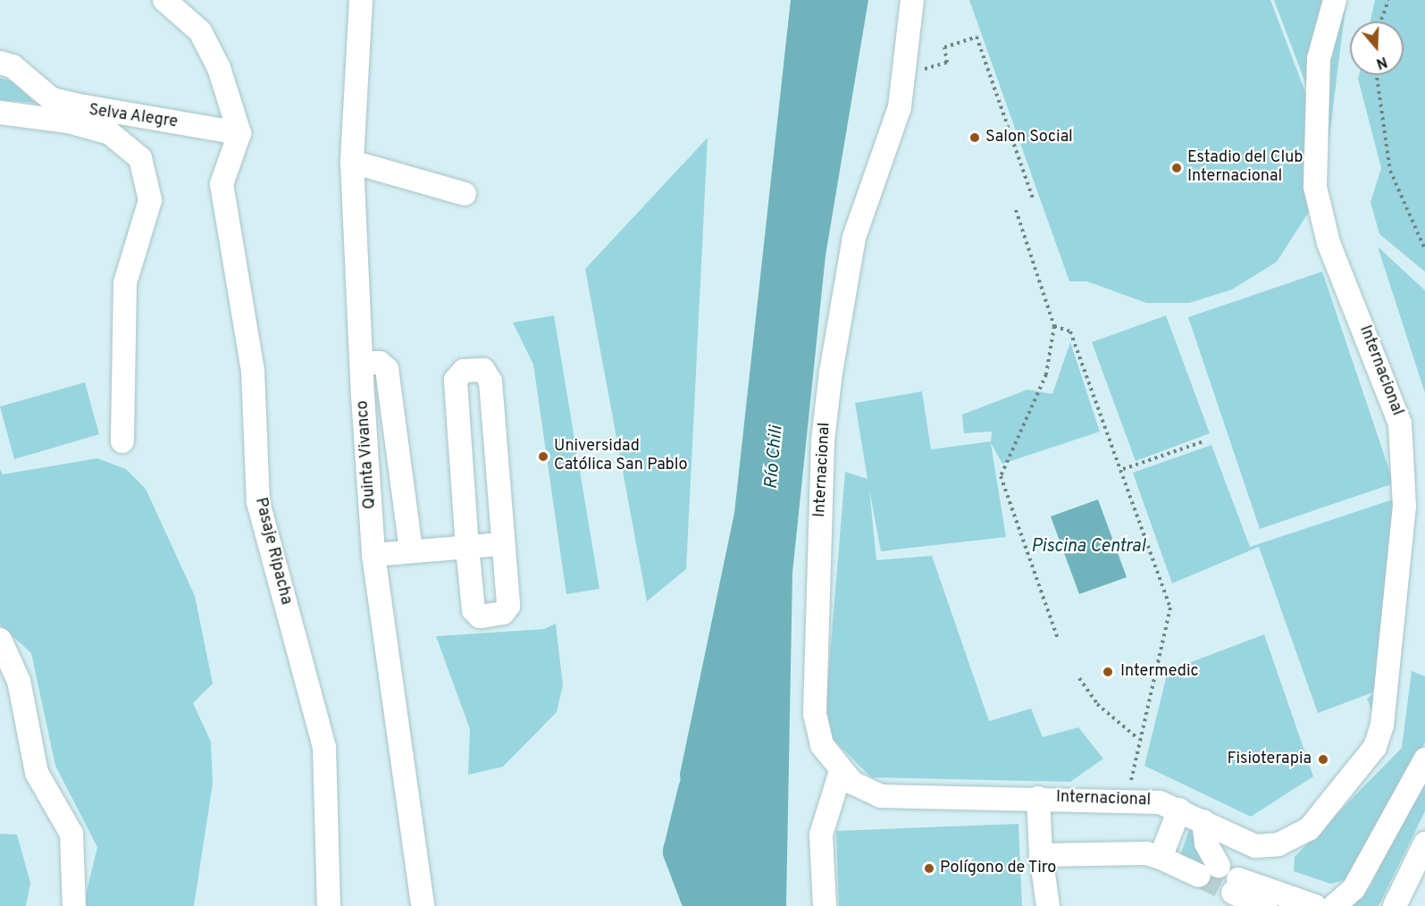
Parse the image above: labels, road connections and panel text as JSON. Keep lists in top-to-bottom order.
{
  "streets": {
    "street": [
      "Selva Alegre",
      "Internacional",
      "Quinta Vivanco",
      "Pasaje Ripacha"
    ]
  },
  "crossings": [
    ["Selva Alegre", "Pasaje Ripacha"]
  ],
  "water": ["Río Chili", "Piscina Central"],
  "places": [
    "Salon Social",
    "Estadio del Club Internacional",
    "Universidad Católica San Pablo",
    "Intermedic",
    "Fisioterapia",
    "Polígono de Tiro"
  ],
  "north": "bottom"
}
